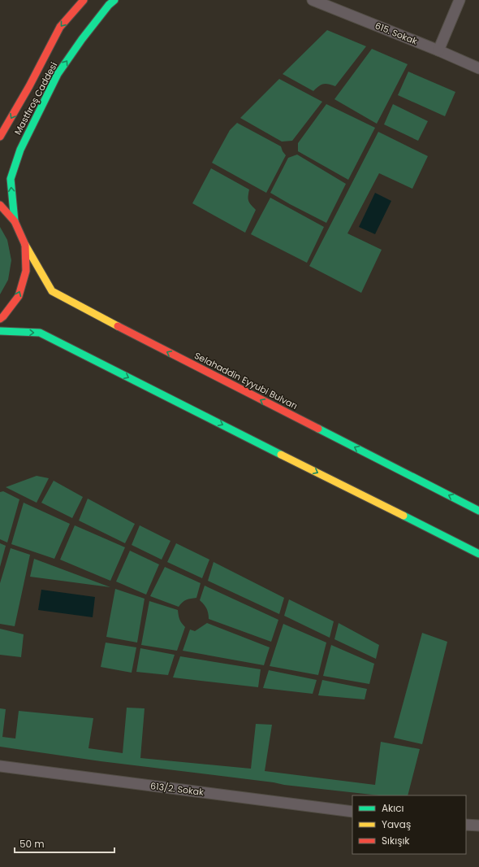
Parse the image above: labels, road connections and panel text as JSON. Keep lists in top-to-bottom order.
{
  "streets": {
    "main road": ["Mastfıroş Caddesi", "Selahaddin Eyyubi Bulvarı"],
    "street": ["615. Sokak", "613/2. Sokak"]
  },
  "crossings": [
    ["Mastfıroş Caddesi", "Selahaddin Eyyubi Bulvarı"]
  ],
  "legend": ["Akıcı", "Yavaş", "Sıkışık"],
  "scale_bar": "50 m"
}
